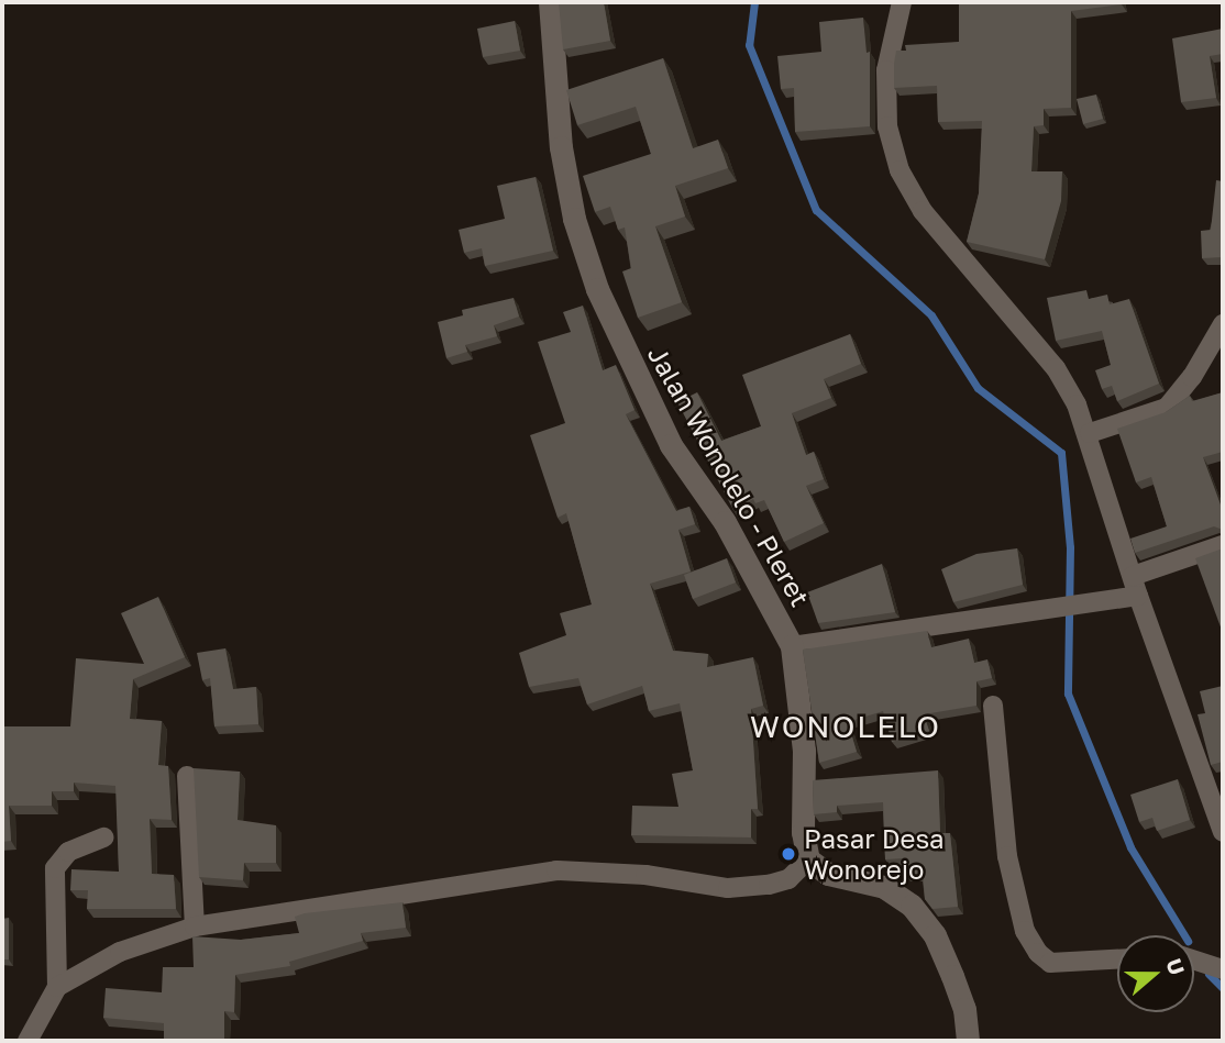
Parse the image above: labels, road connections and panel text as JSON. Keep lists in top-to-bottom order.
{
  "streets": {
    "main road": ["Jalan Wonolelo - Pleret"]
  },
  "districts": ["WONOLELO"],
  "places": ["Pasar Desa Wonorejo"],
  "north": "right"
}
